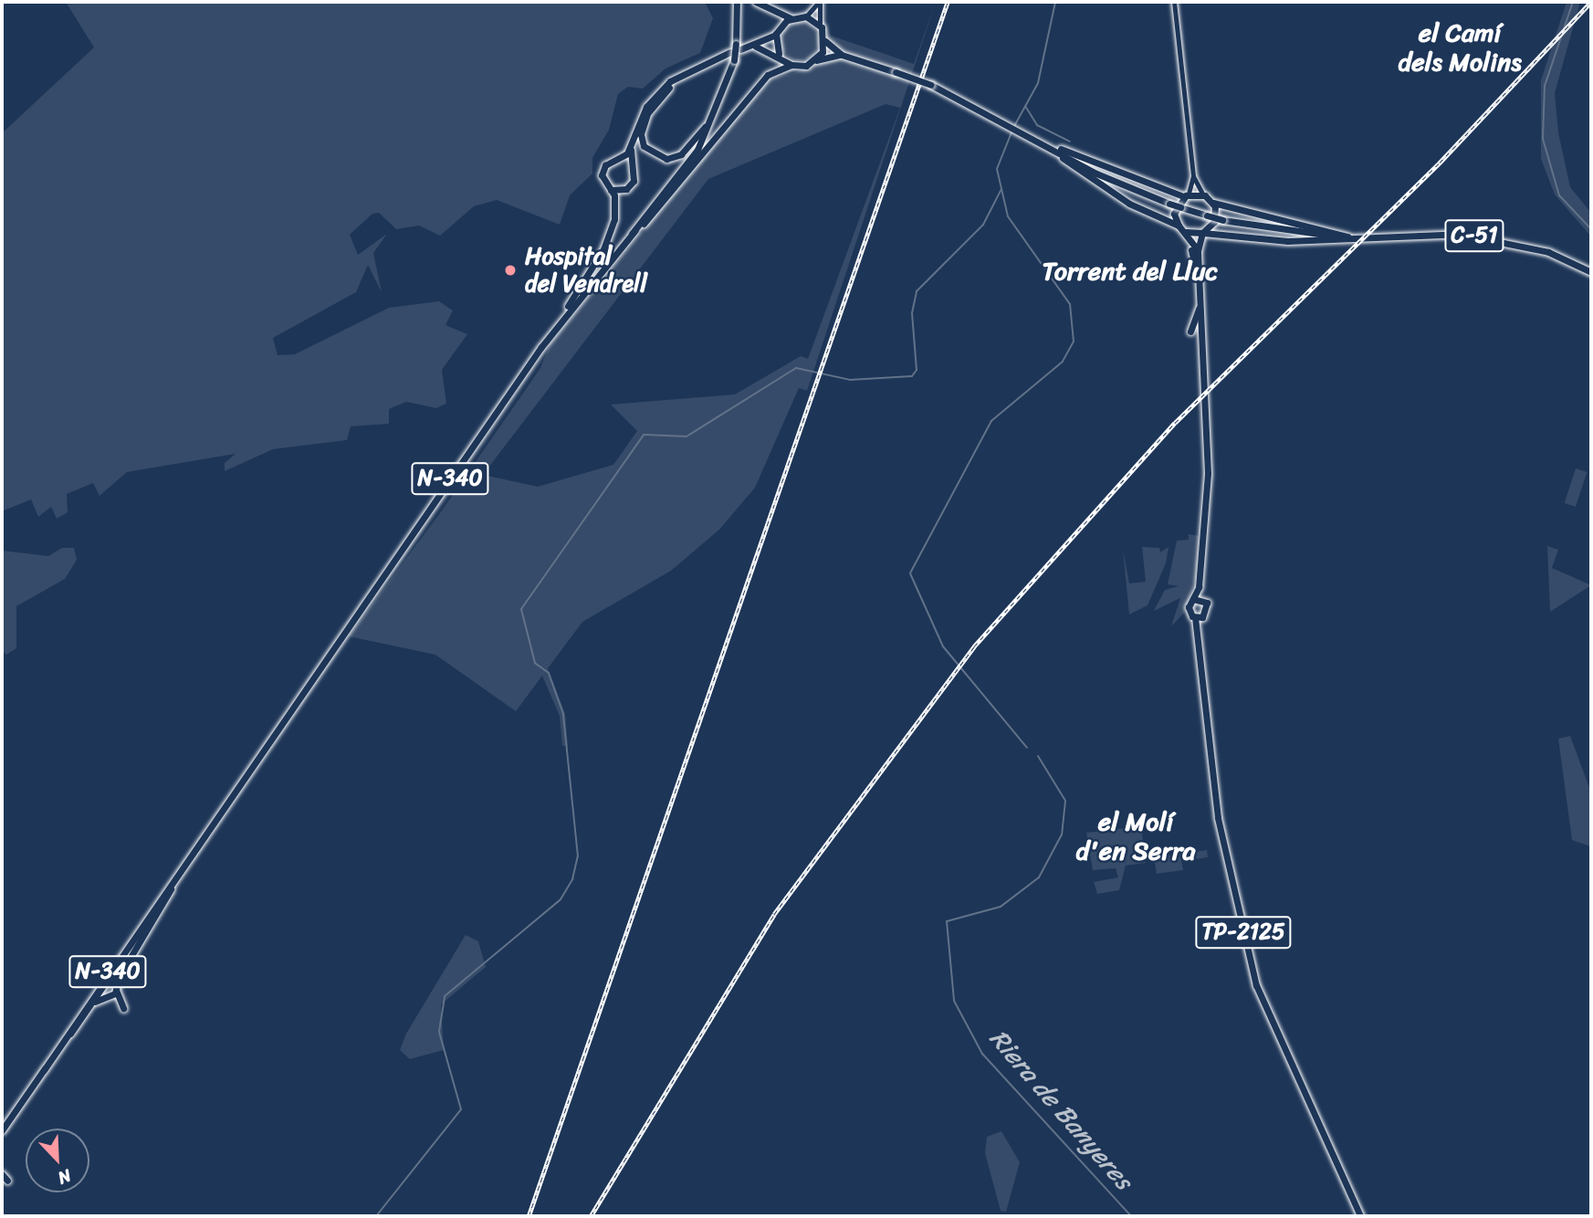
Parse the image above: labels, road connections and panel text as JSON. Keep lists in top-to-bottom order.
{
  "streets": {
    "main road": ["C-51", "N-340", "TP-2125"]
  },
  "districts": ["el Camí dels Molins", "Torrent del Lluc", "el Molí d'en Serra"],
  "water": ["Riera de Banyeres"],
  "places": ["Hospital del Vendrell"],
  "north": "bottom right"
}
